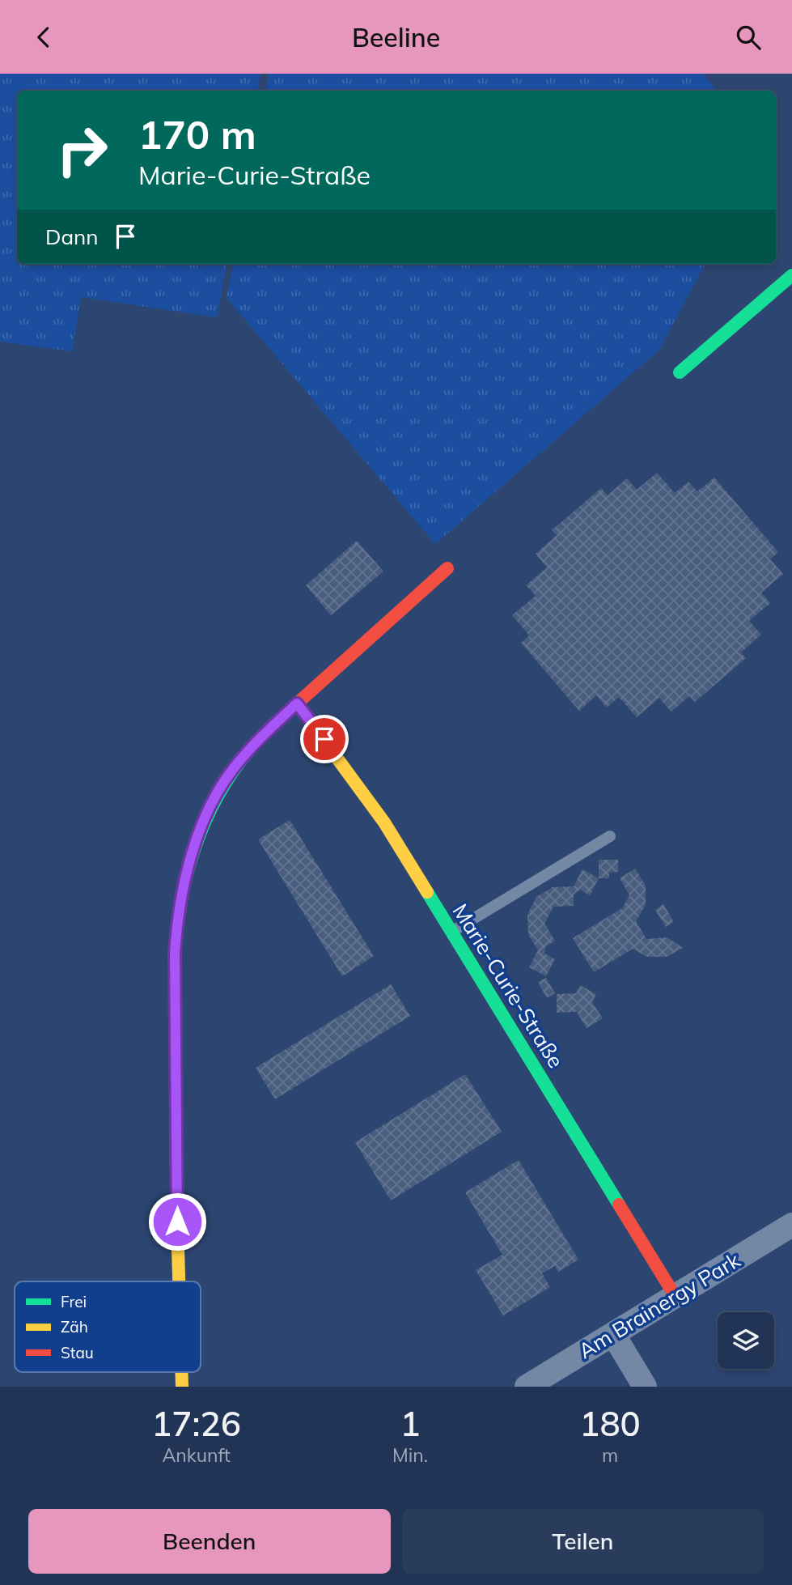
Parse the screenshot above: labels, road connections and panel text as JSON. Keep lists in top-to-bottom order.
{
  "streets": {
    "street": ["Marie-Curie-Straße", "Am Brainergy Park"]
  },
  "crossings": [
    ["Marie-Curie-Straße", "Am Brainergy Park"]
  ],
  "legend": ["Frei", "Zäh", "Stau"],
  "page": {
    "header": "Beeline",
    "turn": ["170 m", "Marie-Curie-Straße"],
    "then": "Dann",
    "eta": [
      "17:26",
      "Ankunft",
      "1",
      "Min.",
      "180",
      "m"
    ],
    "buttons": ["Beenden", "Teilen"]
  }
}
